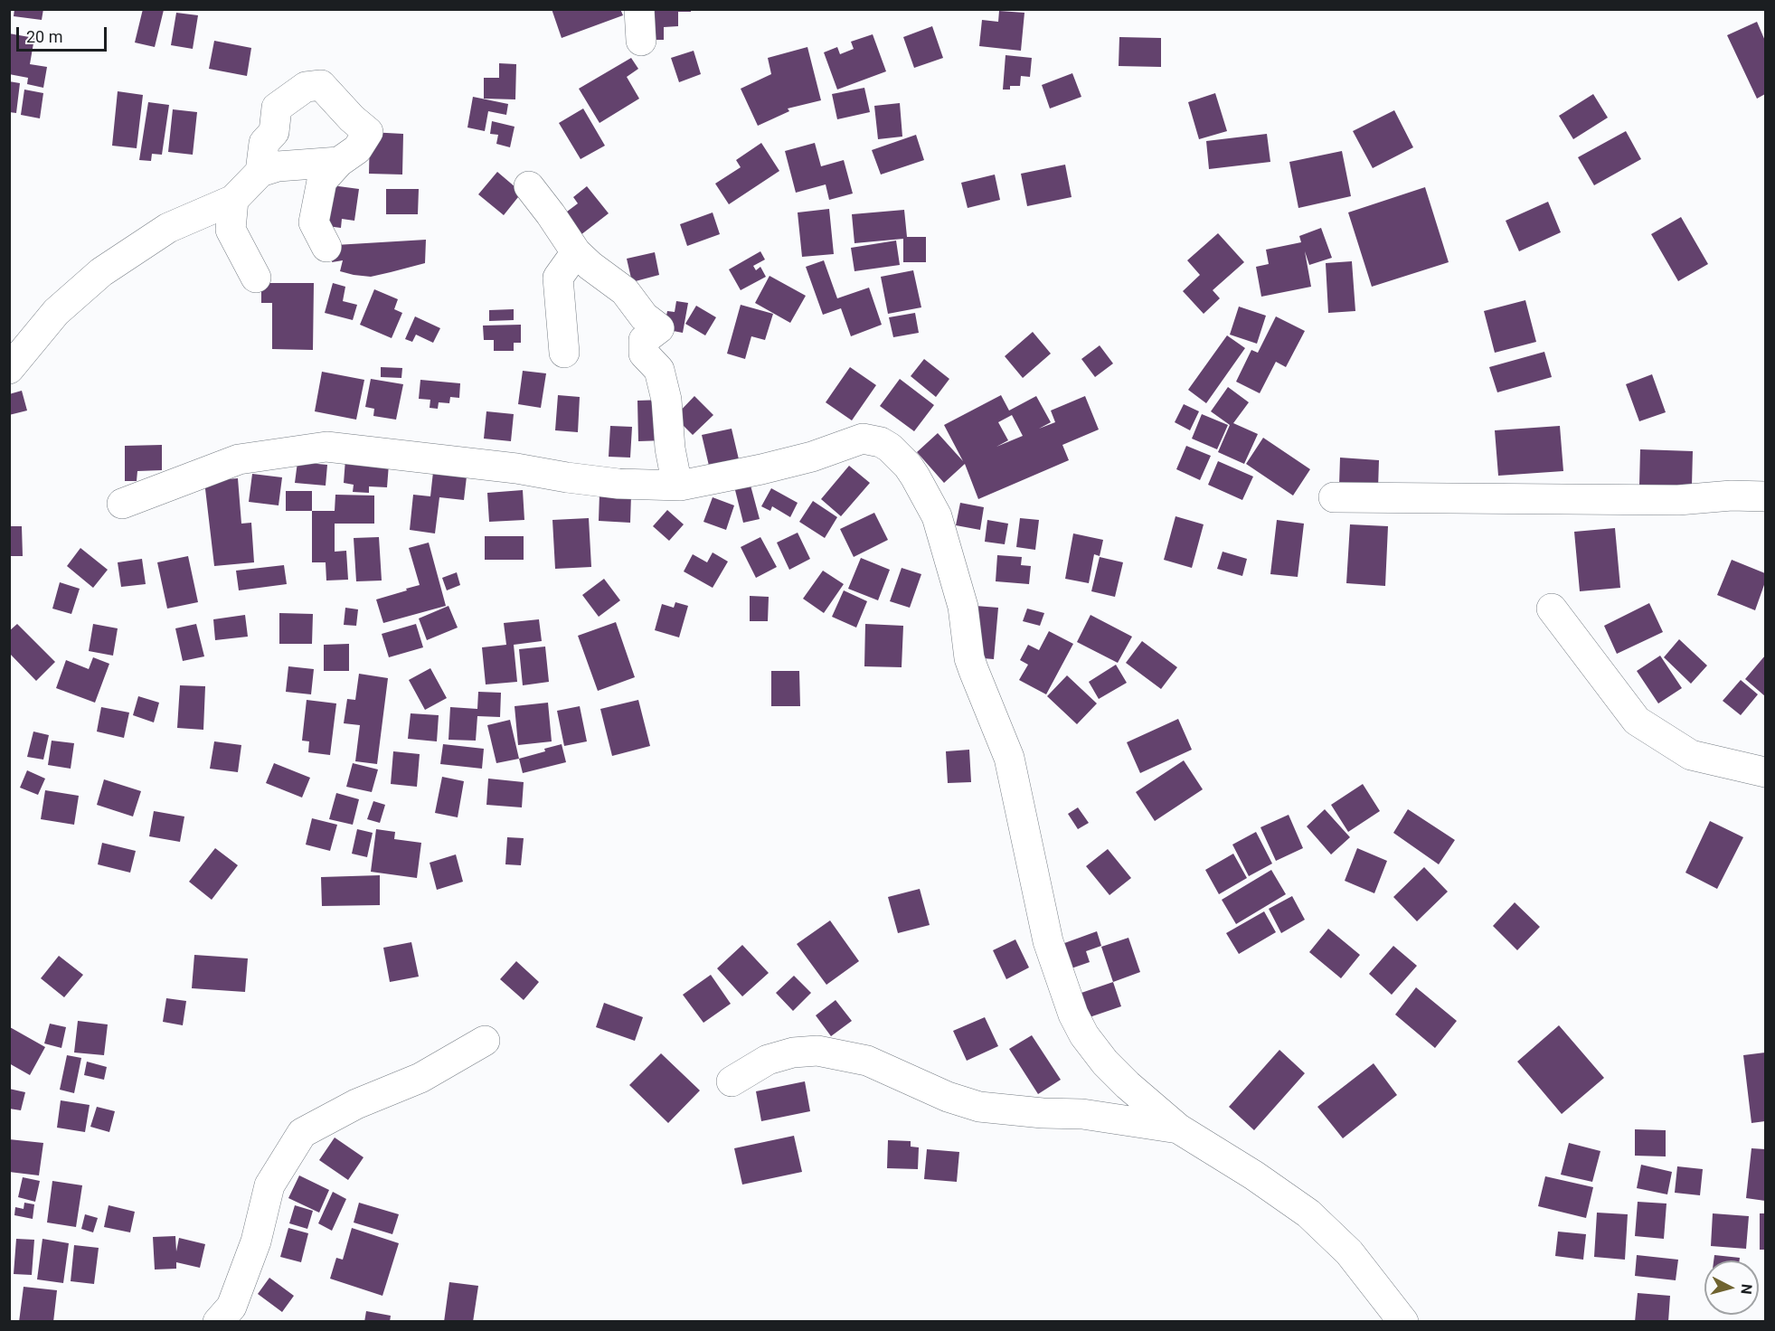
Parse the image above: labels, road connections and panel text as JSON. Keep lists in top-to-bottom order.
{
  "scale_bar": "20 m",
  "north": "right"
}
